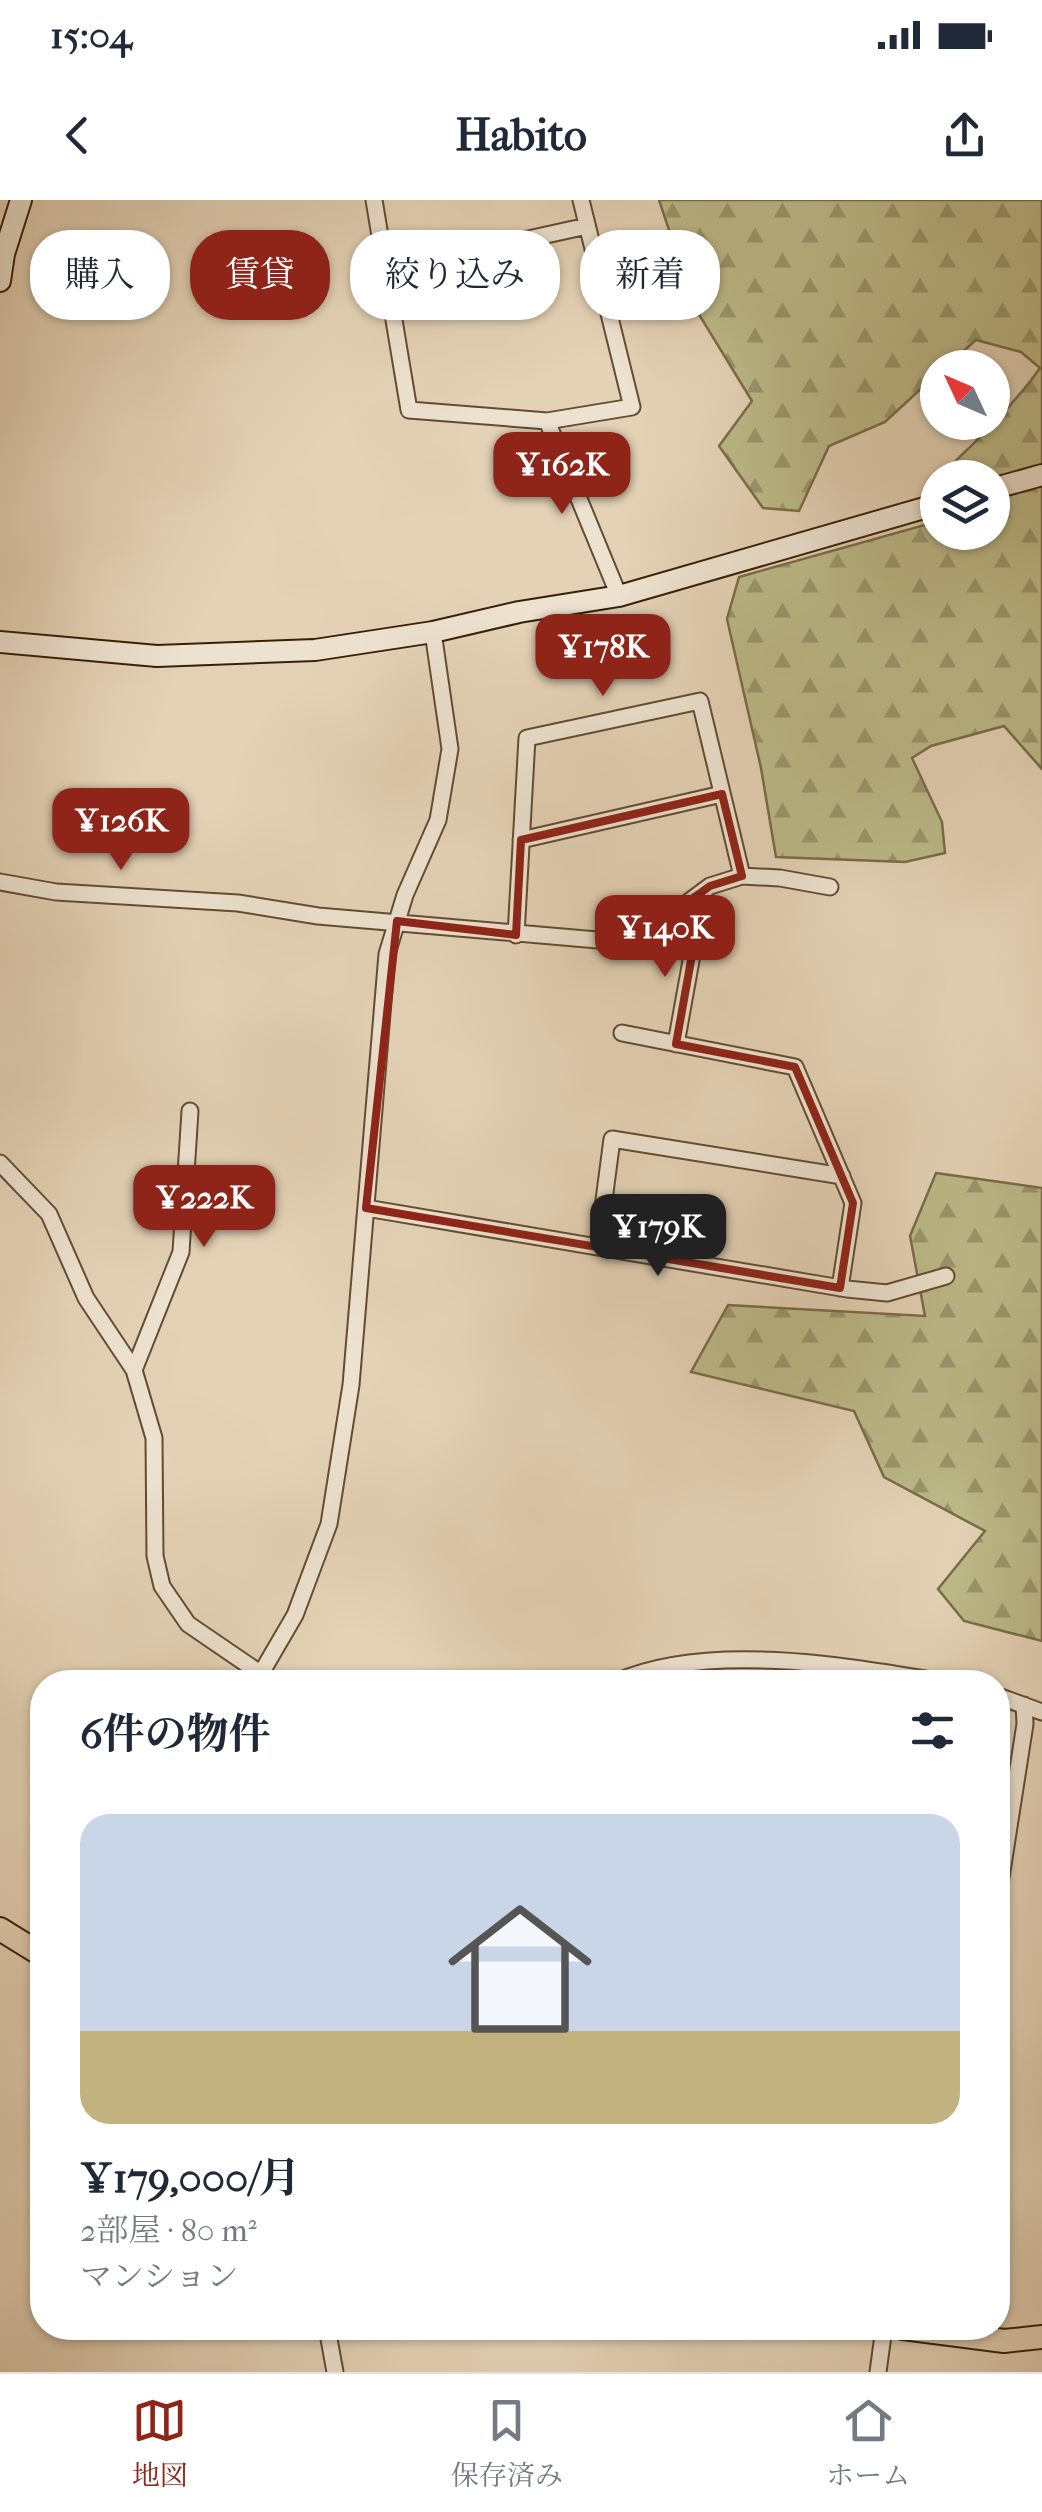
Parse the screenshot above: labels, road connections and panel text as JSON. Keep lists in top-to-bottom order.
{
  "north": "top left",
  "page": {
    "status": "15:04",
    "header": "Habito",
    "chip": [
      "購入",
      "賃貸",
      "絞り込み",
      "新着"
    ],
    "price": [
      "¥162K",
      "¥178K",
      "¥126K",
      "¥140K",
      "¥222K",
      "¥179K"
    ],
    "heading": "6件の物件",
    "list": [
      {
        "name": "¥179,000/月",
        "note": "2部屋 · 80 m² · マンション"
      }
    ],
    "tabs": ["地図", "保存済み", "ホーム"]
  }
}
